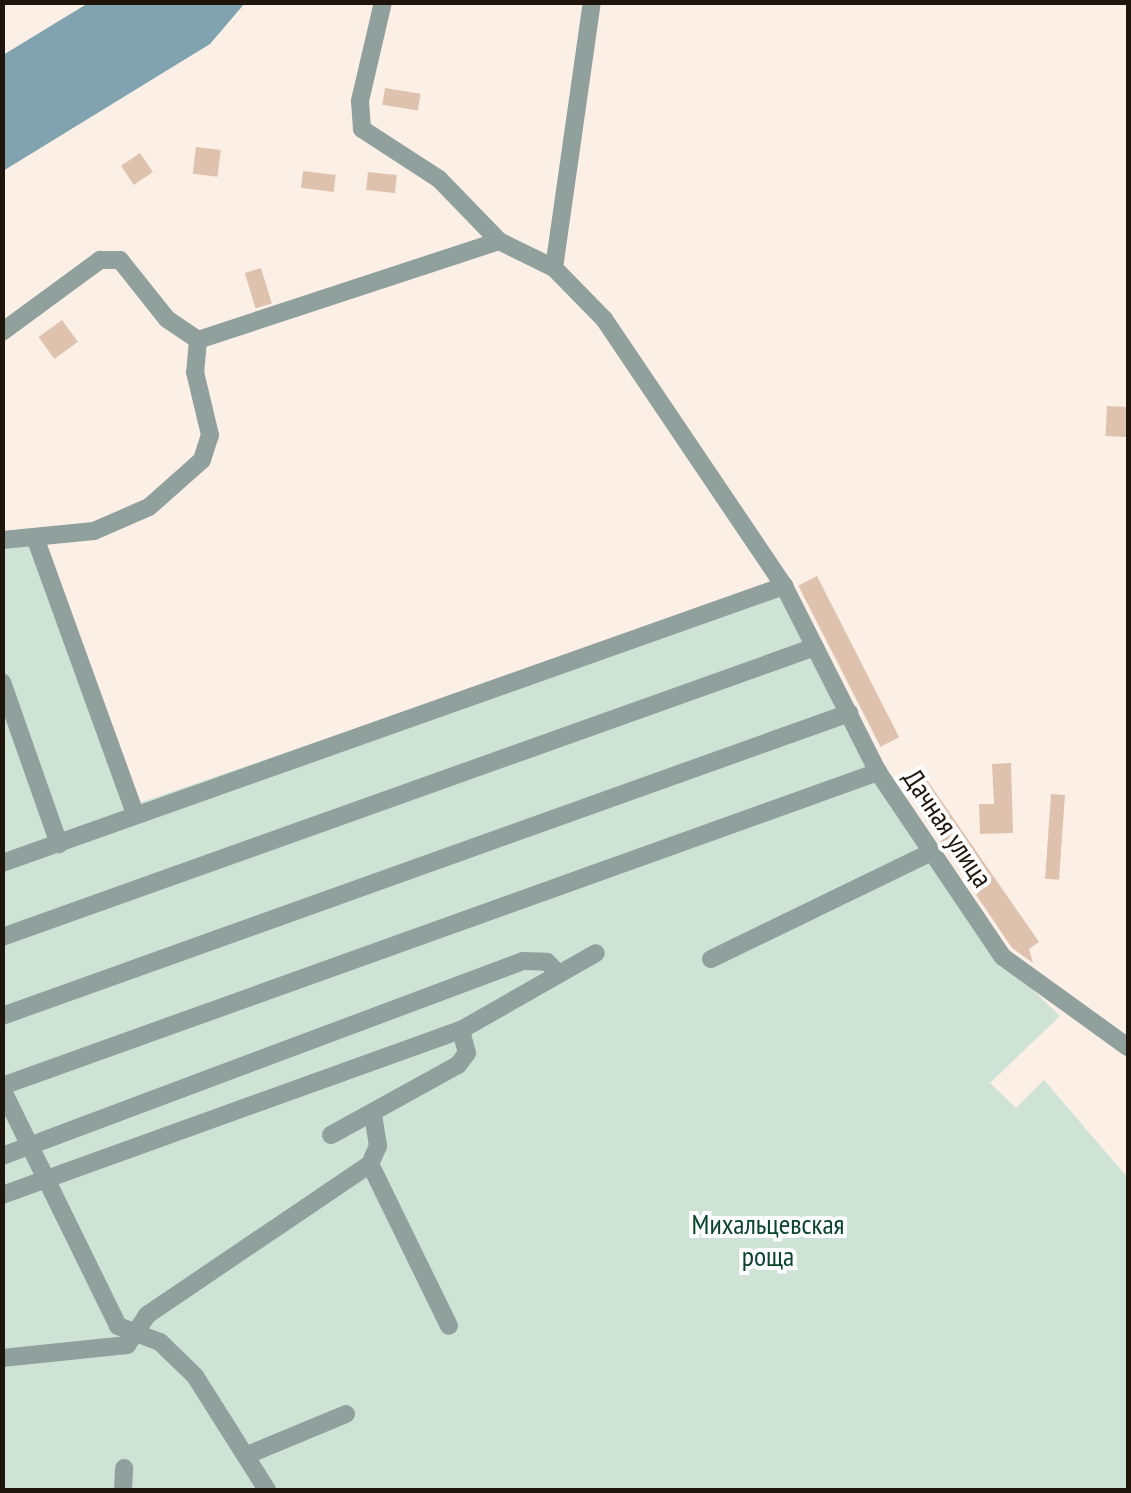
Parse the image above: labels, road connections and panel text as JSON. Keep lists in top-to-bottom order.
{
  "streets": {
    "street": ["Дачная улица"]
  },
  "parks": ["Михальцевская роща"]
}
